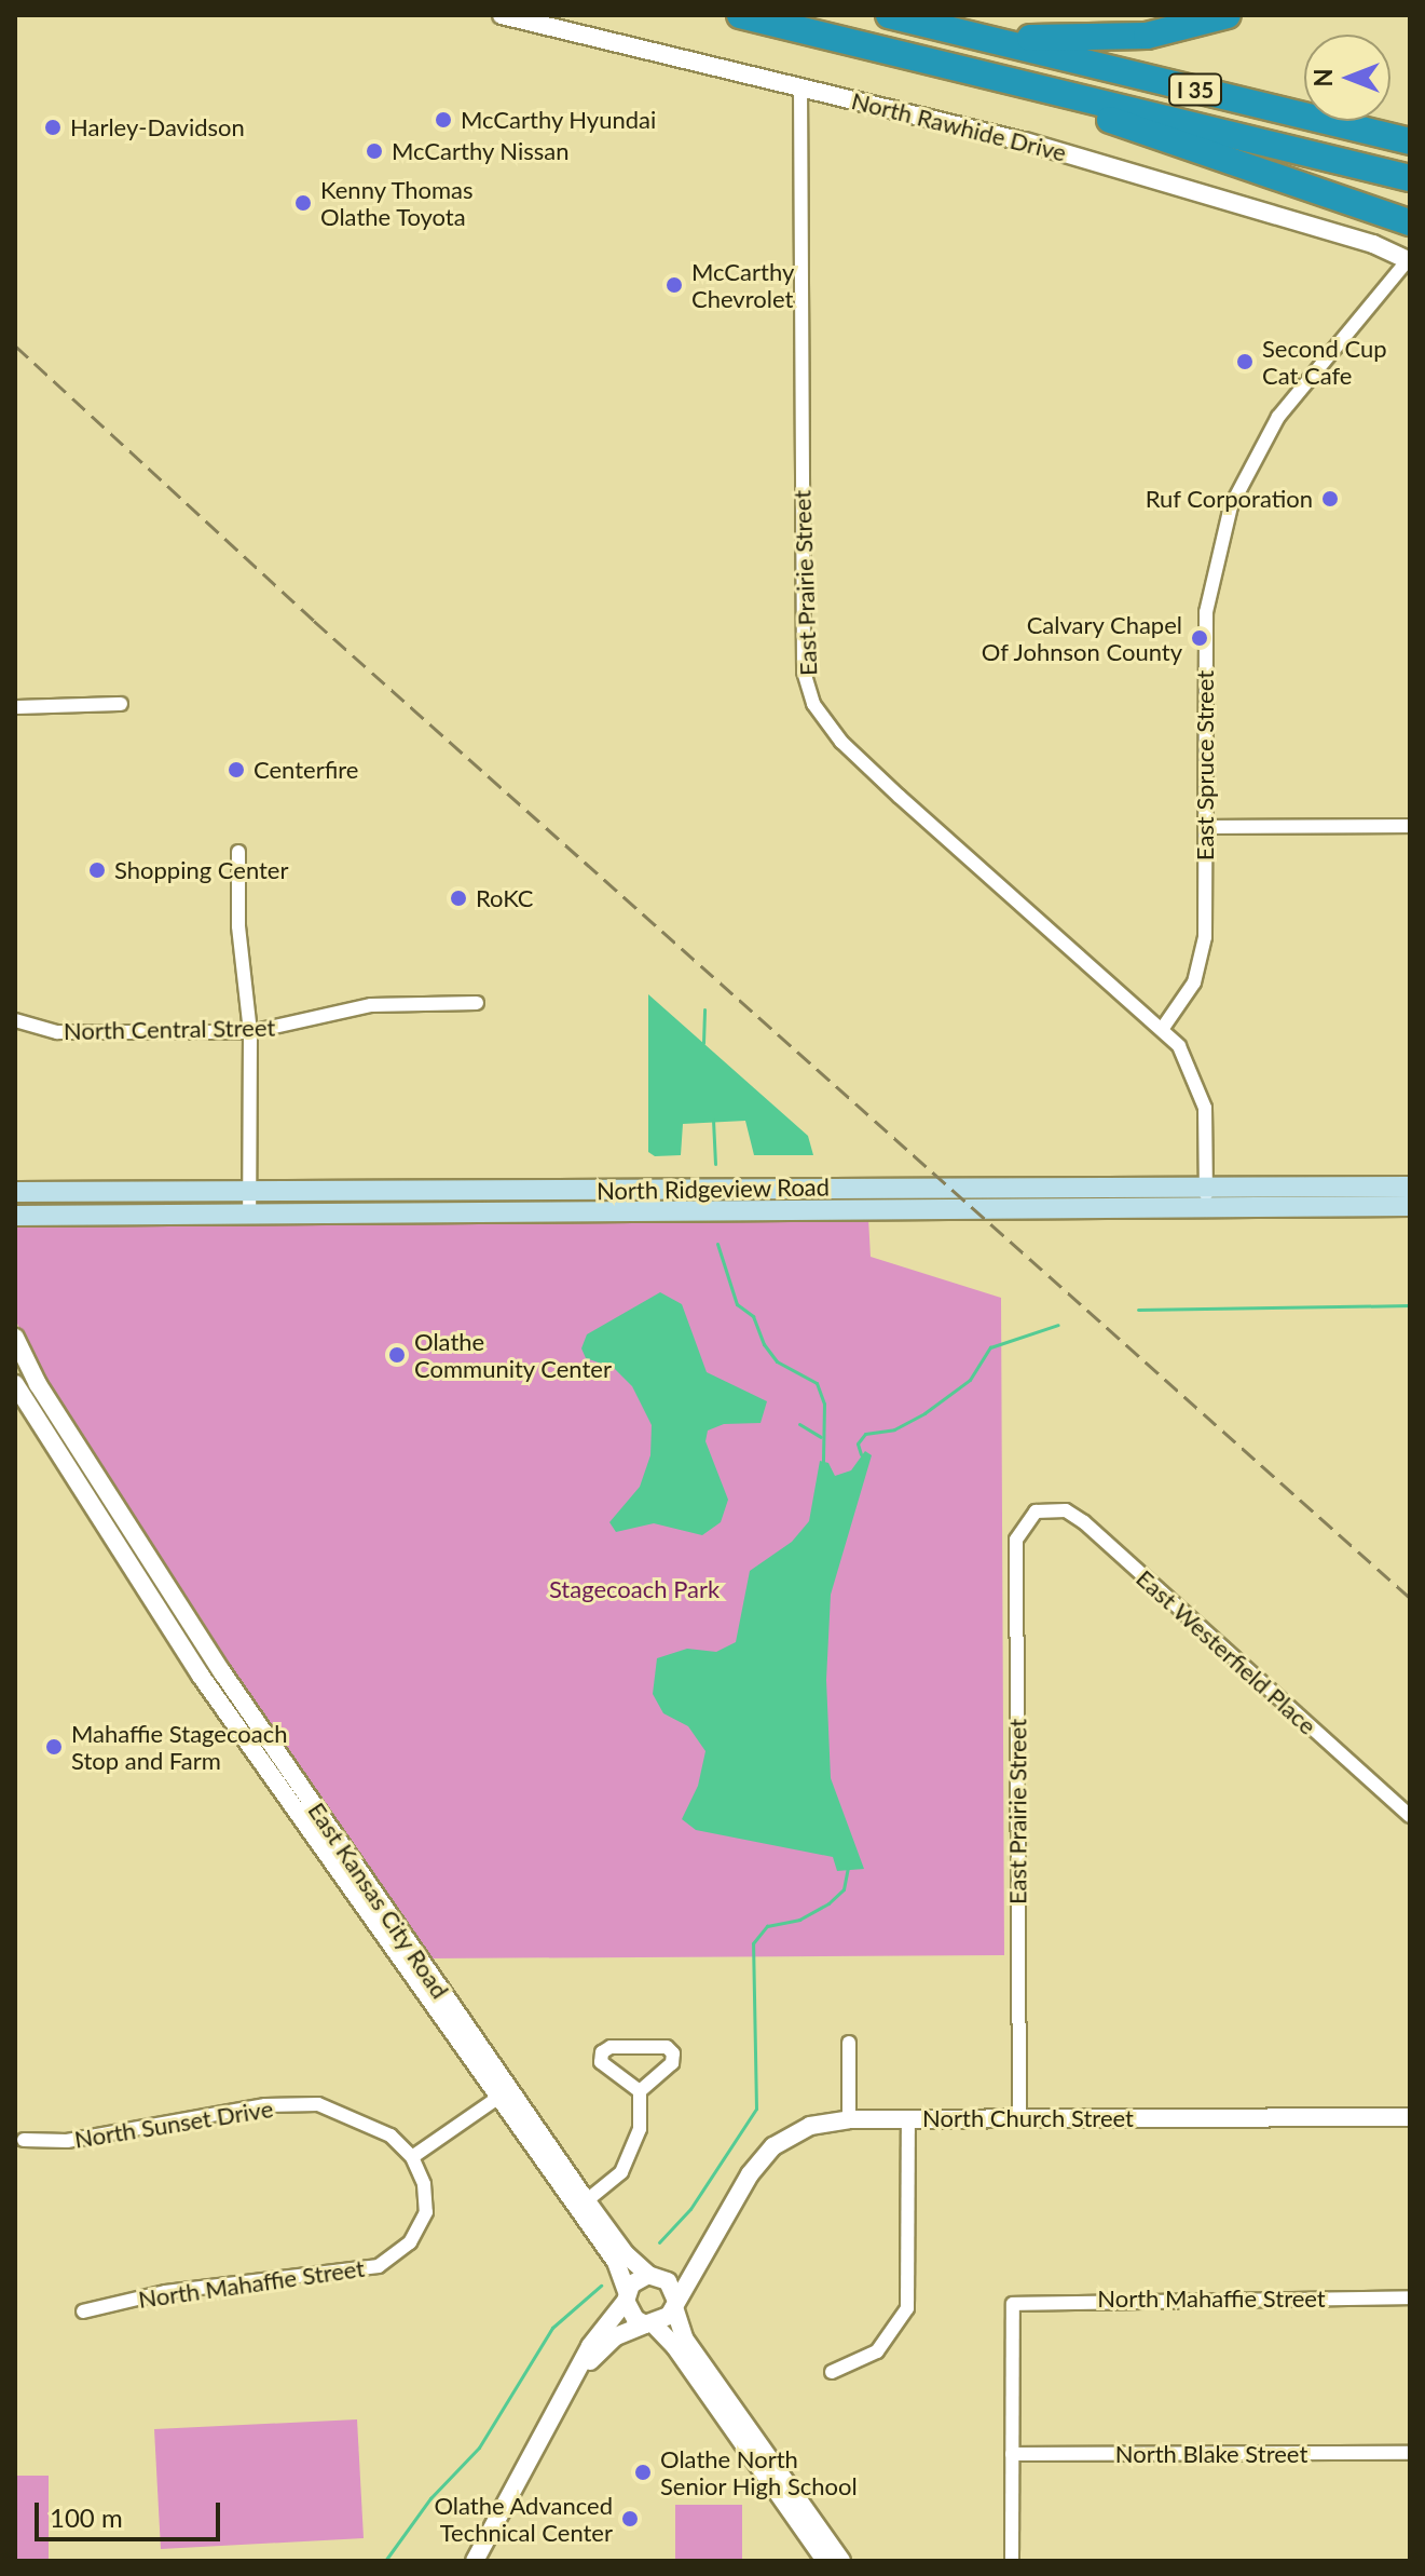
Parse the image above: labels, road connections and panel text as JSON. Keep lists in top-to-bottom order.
{
  "streets": {
    "highway": ["I 35"],
    "main road": ["North Ridgeview Road"],
    "street": [
      "North Rawhide Drive",
      "East Prairie Street",
      "East Spruce Street",
      "North Central Street",
      "East Westerfield Place",
      "East Kansas City Road",
      "North Church Street",
      "North Sunset Drive",
      "North Mahaffie Street",
      "North Blake Street"
    ]
  },
  "crossings": [
    ["North Rawhide Drive", "East Prairie Street"],
    ["North Rawhide Drive", "East Spruce Street"],
    ["East Prairie Street", "East Spruce Street"],
    ["East Prairie Street", "East Westerfield Place"],
    ["East Prairie Street", "North Church Street"],
    ["East Kansas City Road", "North Church Street"],
    ["North Sunset Drive", "North Mahaffie Street"],
    ["North Mahaffie Street", "North Blake Street"]
  ],
  "parks": ["Stagecoach Park"],
  "places": [
    "McCarthy Hyundai",
    "Harley-Davidson",
    "McCarthy Nissan",
    "Kenny Thomas Olathe Toyota",
    "McCarthy Chevrolet",
    "Second Cup Cat Cafe",
    "Ruf Corporation",
    "Calvary Chapel Of Johnson County",
    "Centerfire",
    "Shopping Center",
    "RoKC",
    "Olathe Community Center",
    "Mahaffie Stagecoach Stop and Farm",
    "Olathe North Senior High School",
    "Olathe Advanced Technical Center"
  ],
  "scale_bar": "100 m",
  "north": "left"
}
